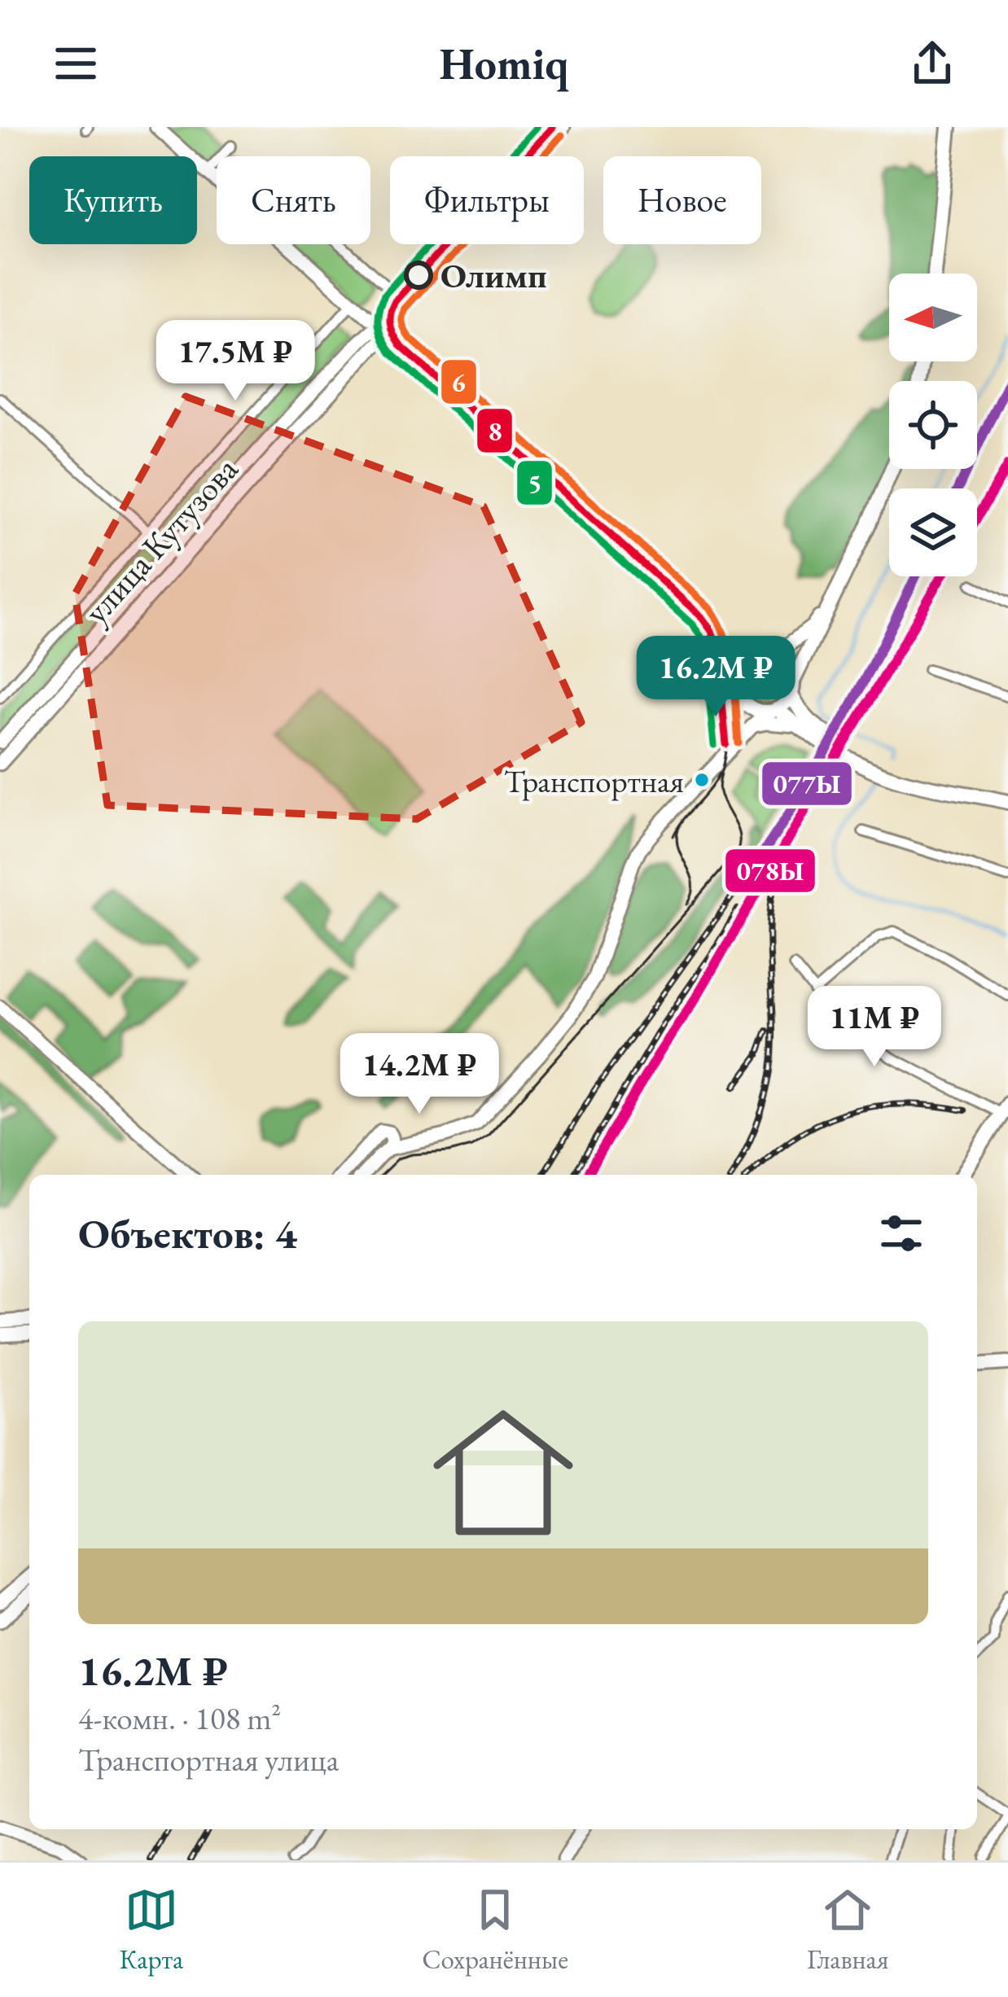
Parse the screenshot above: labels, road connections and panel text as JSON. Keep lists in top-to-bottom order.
{
  "streets": {
    "main road": ["улица Кутузова"]
  },
  "places": ["Олимп", "Транспортная"],
  "lines": [
    "transit line 8",
    "transit line 5",
    "transit line 6",
    "transit line 077Ы",
    "transit line 078Ы"
  ],
  "north": "left",
  "page": {
    "header": "Homiq",
    "chip": [
      "Купить",
      "Снять",
      "Фильтры",
      "Новое"
    ],
    "price": [
      "17.5M ₽",
      "16.2M ₽",
      "11M ₽",
      "14.2M ₽"
    ],
    "heading": "Объектов: 4",
    "list": [
      {
        "name": "16.2M ₽",
        "note": "4-комн. · 108 m² · Транспортная улица"
      }
    ],
    "tabs": ["Карта", "Сохранённые", "Главная"]
  }
}
